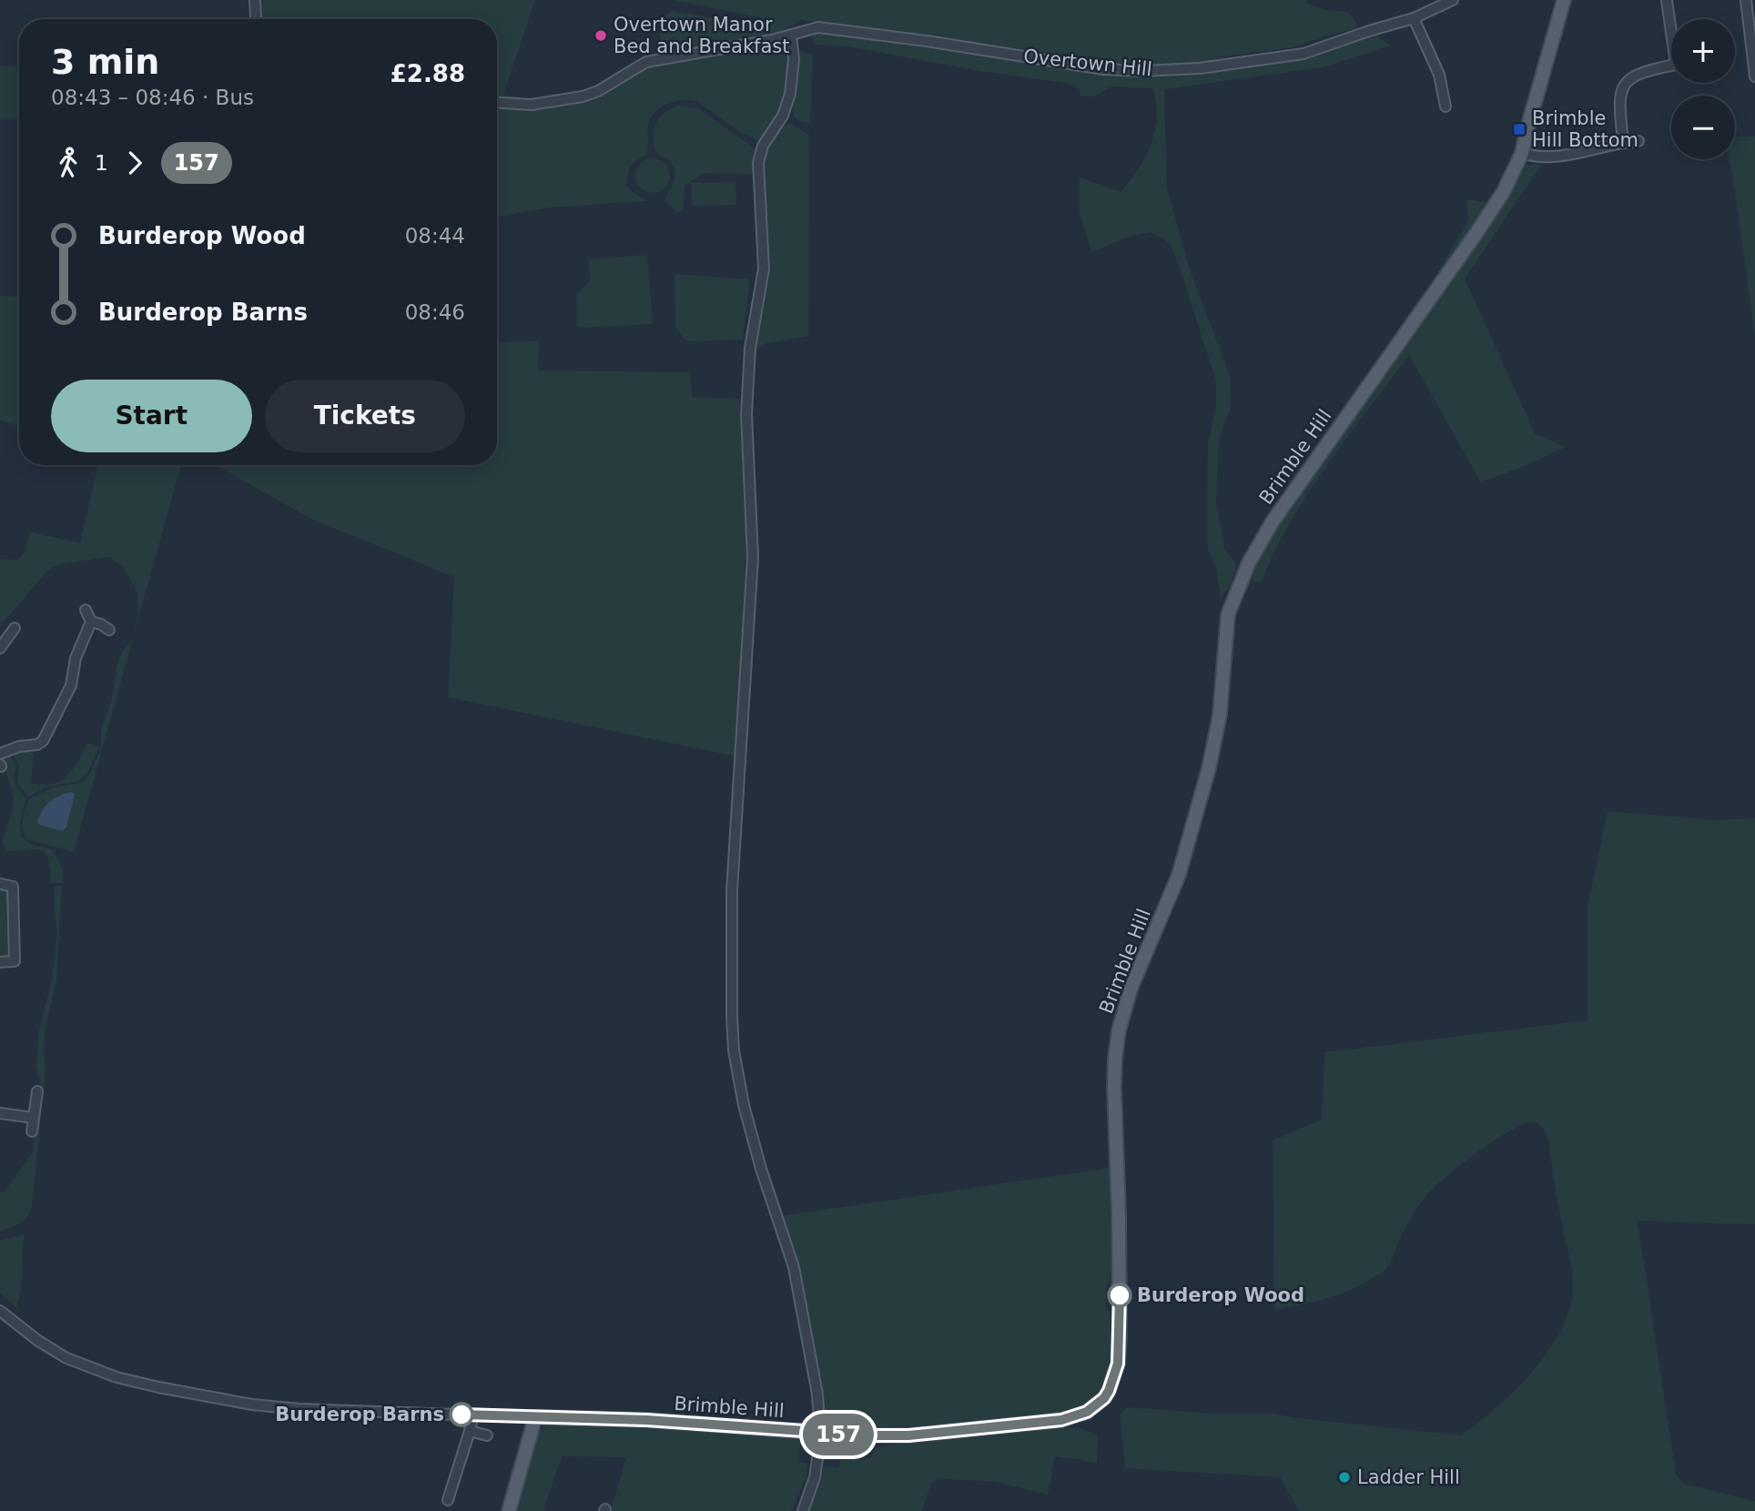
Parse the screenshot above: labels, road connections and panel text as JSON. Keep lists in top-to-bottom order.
{
  "streets": {
    "main road": ["Brimble Hill"],
    "street": ["Overtown Hill"]
  },
  "places": {
    "other": [
      "Overtown Manor Bed and Breakfast",
      "Burderop Wood",
      "Burderop Barns",
      "Ladder Hill"
    ],
    "transit": ["Brimble Hill Bottom"]
  },
  "lines": ["bus line 157"],
  "page": {
    "on_map": "157",
    "map_buttons": ["+", "−"],
    "heading": ["3 min", "08:43 – 08:46 · Bus", "£2.88"],
    "legs": ["1", "157"],
    "list": [
      {
        "name": "Burderop Wood",
        "value": "08:44"
      },
      {
        "name": "Burderop Barns",
        "value": "08:46"
      }
    ],
    "buttons": ["Start", "Tickets"]
  }
}
